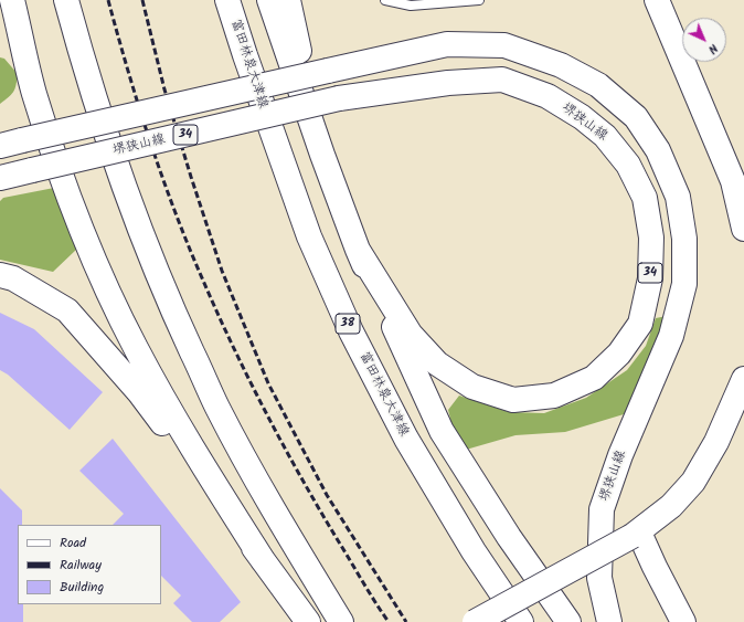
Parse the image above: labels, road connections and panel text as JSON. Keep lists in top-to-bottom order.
{
  "streets": {
    "main road": [
      "富田林泉大津線",
      "堺狭山線",
      "34",
      "38"
    ]
  },
  "legend": ["Road", "Railway", "Building"],
  "north": "bottom right"
}
